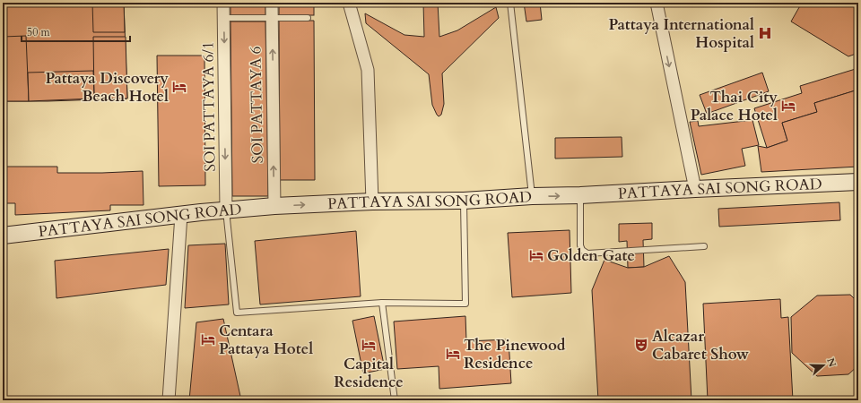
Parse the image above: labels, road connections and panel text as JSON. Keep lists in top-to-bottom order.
{
  "streets": {
    "main road": ["PATTAYA SAI SONG ROAD"],
    "street": ["SOI PATTAYA 6", "SOI PATTAYA 6/1"]
  },
  "crossings": [
    ["SOI PATTAYA 6", "PATTAYA SAI SONG ROAD"],
    ["SOI PATTAYA 6/1", "PATTAYA SAI SONG ROAD"]
  ],
  "one_way": ["SOI PATTAYA 6/1"],
  "places": {
    "hospital": ["Pattaya International Hospital"],
    "hotel": [
      "Pattaya Discovery Beach Hotel",
      "Thai City Palace Hotel",
      "Golden Gate",
      "Centara Pattaya Hotel",
      "Capital Residence",
      "The Pinewood Residence"
    ],
    "theatre": ["Alcazar Cabaret Show"]
  },
  "scale_bar": "50 m",
  "north": "right"
}
